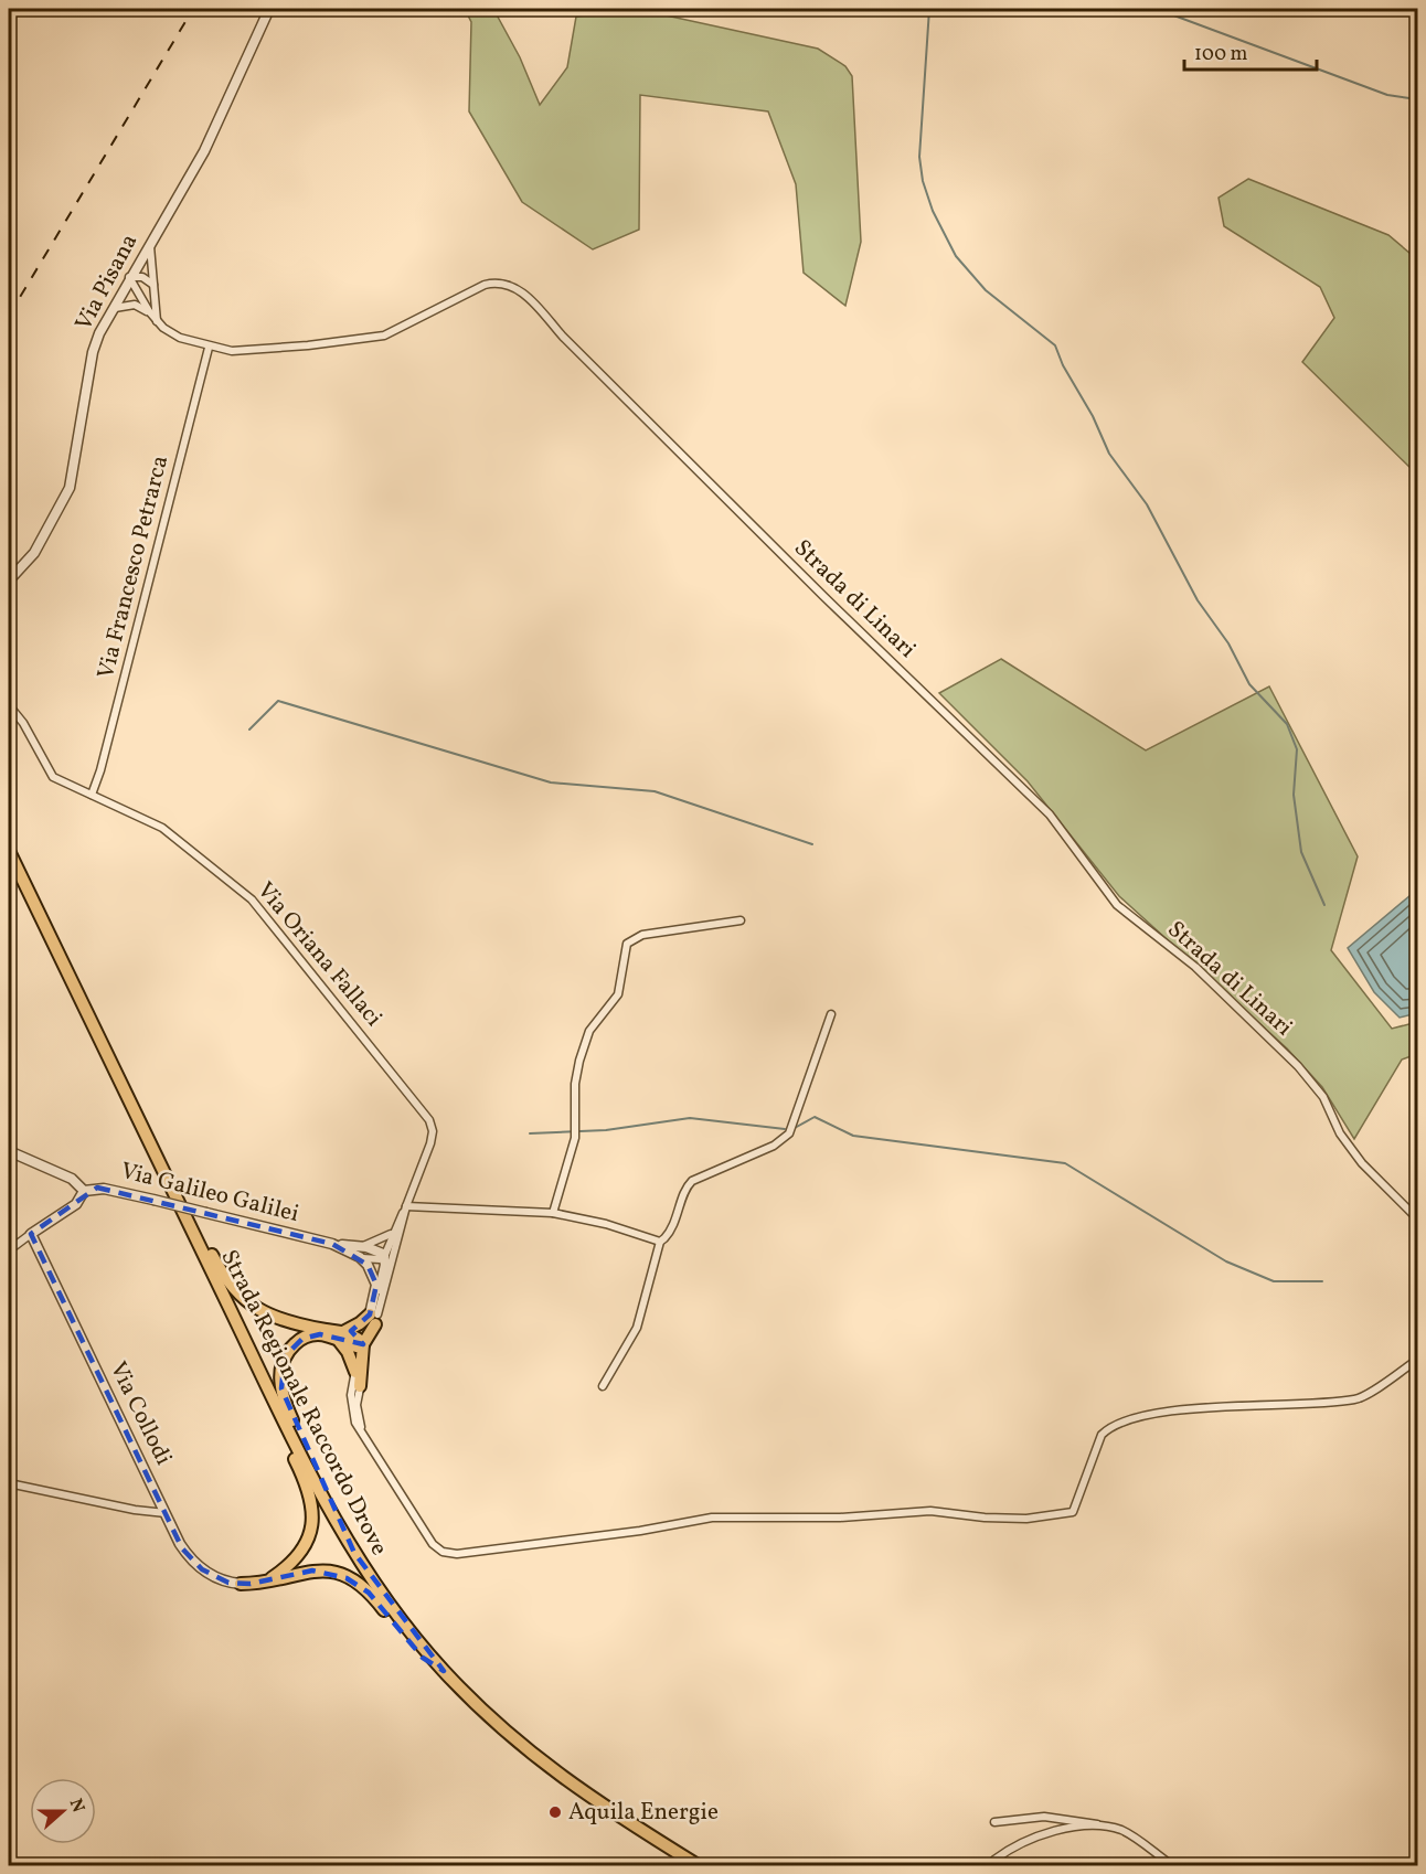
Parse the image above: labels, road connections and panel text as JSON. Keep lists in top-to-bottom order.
{
  "streets": {
    "main road": ["Strada Regionale Raccordo Drove"],
    "street": [
      "Via Pisana",
      "Via Francesco Petrarca",
      "Strada di Linari",
      "Via Oriana Fallaci",
      "Via Galileo Galilei",
      "Via Collodi"
    ]
  },
  "crossings": [
    ["Via Pisana", "Strada di Linari"],
    ["Via Francesco Petrarca", "Strada di Linari"],
    ["Via Francesco Petrarca", "Via Oriana Fallaci"]
  ],
  "places": ["Aquila Energie"],
  "scale_bar": "100 m",
  "north": "right"
}
